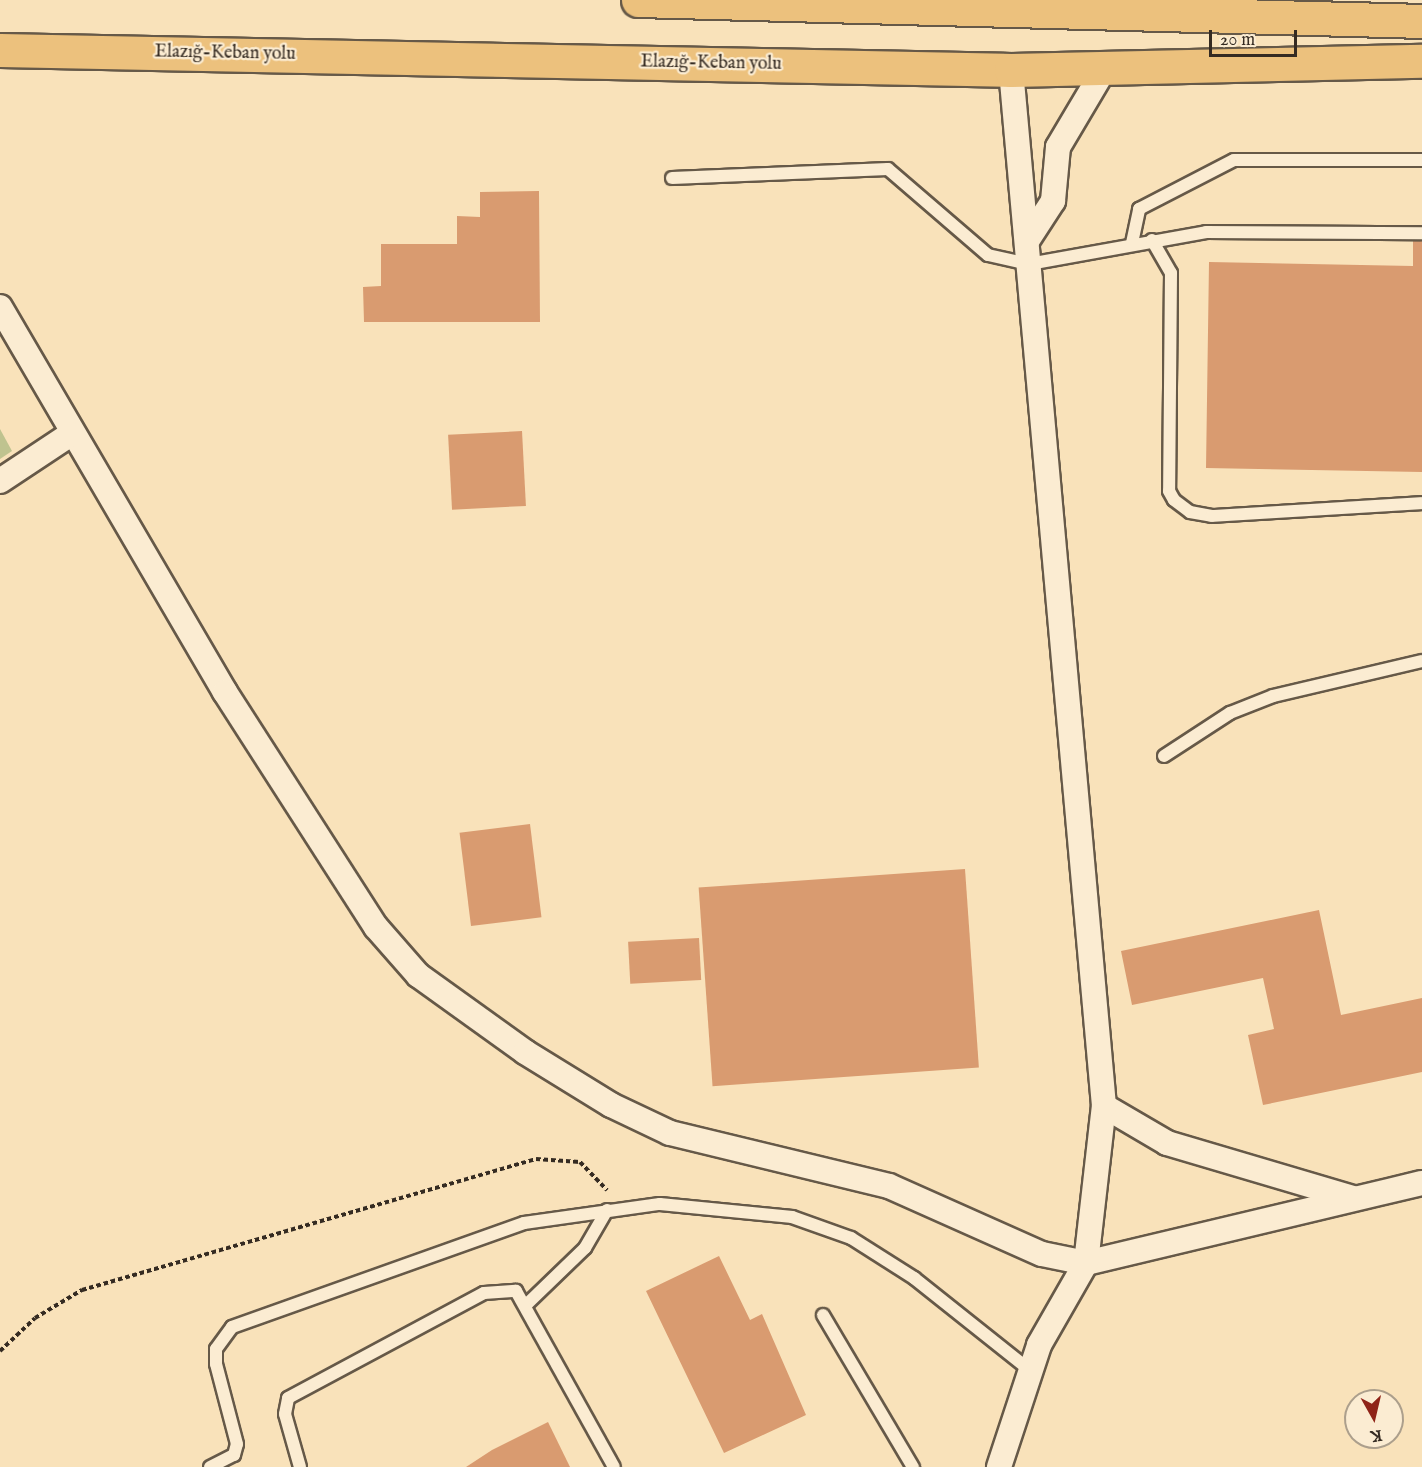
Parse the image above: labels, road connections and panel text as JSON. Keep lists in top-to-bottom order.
{
  "streets": {
    "highway": ["Elazığ-Keban yolu"]
  },
  "scale_bar": "20 m",
  "north": "bottom"
}
